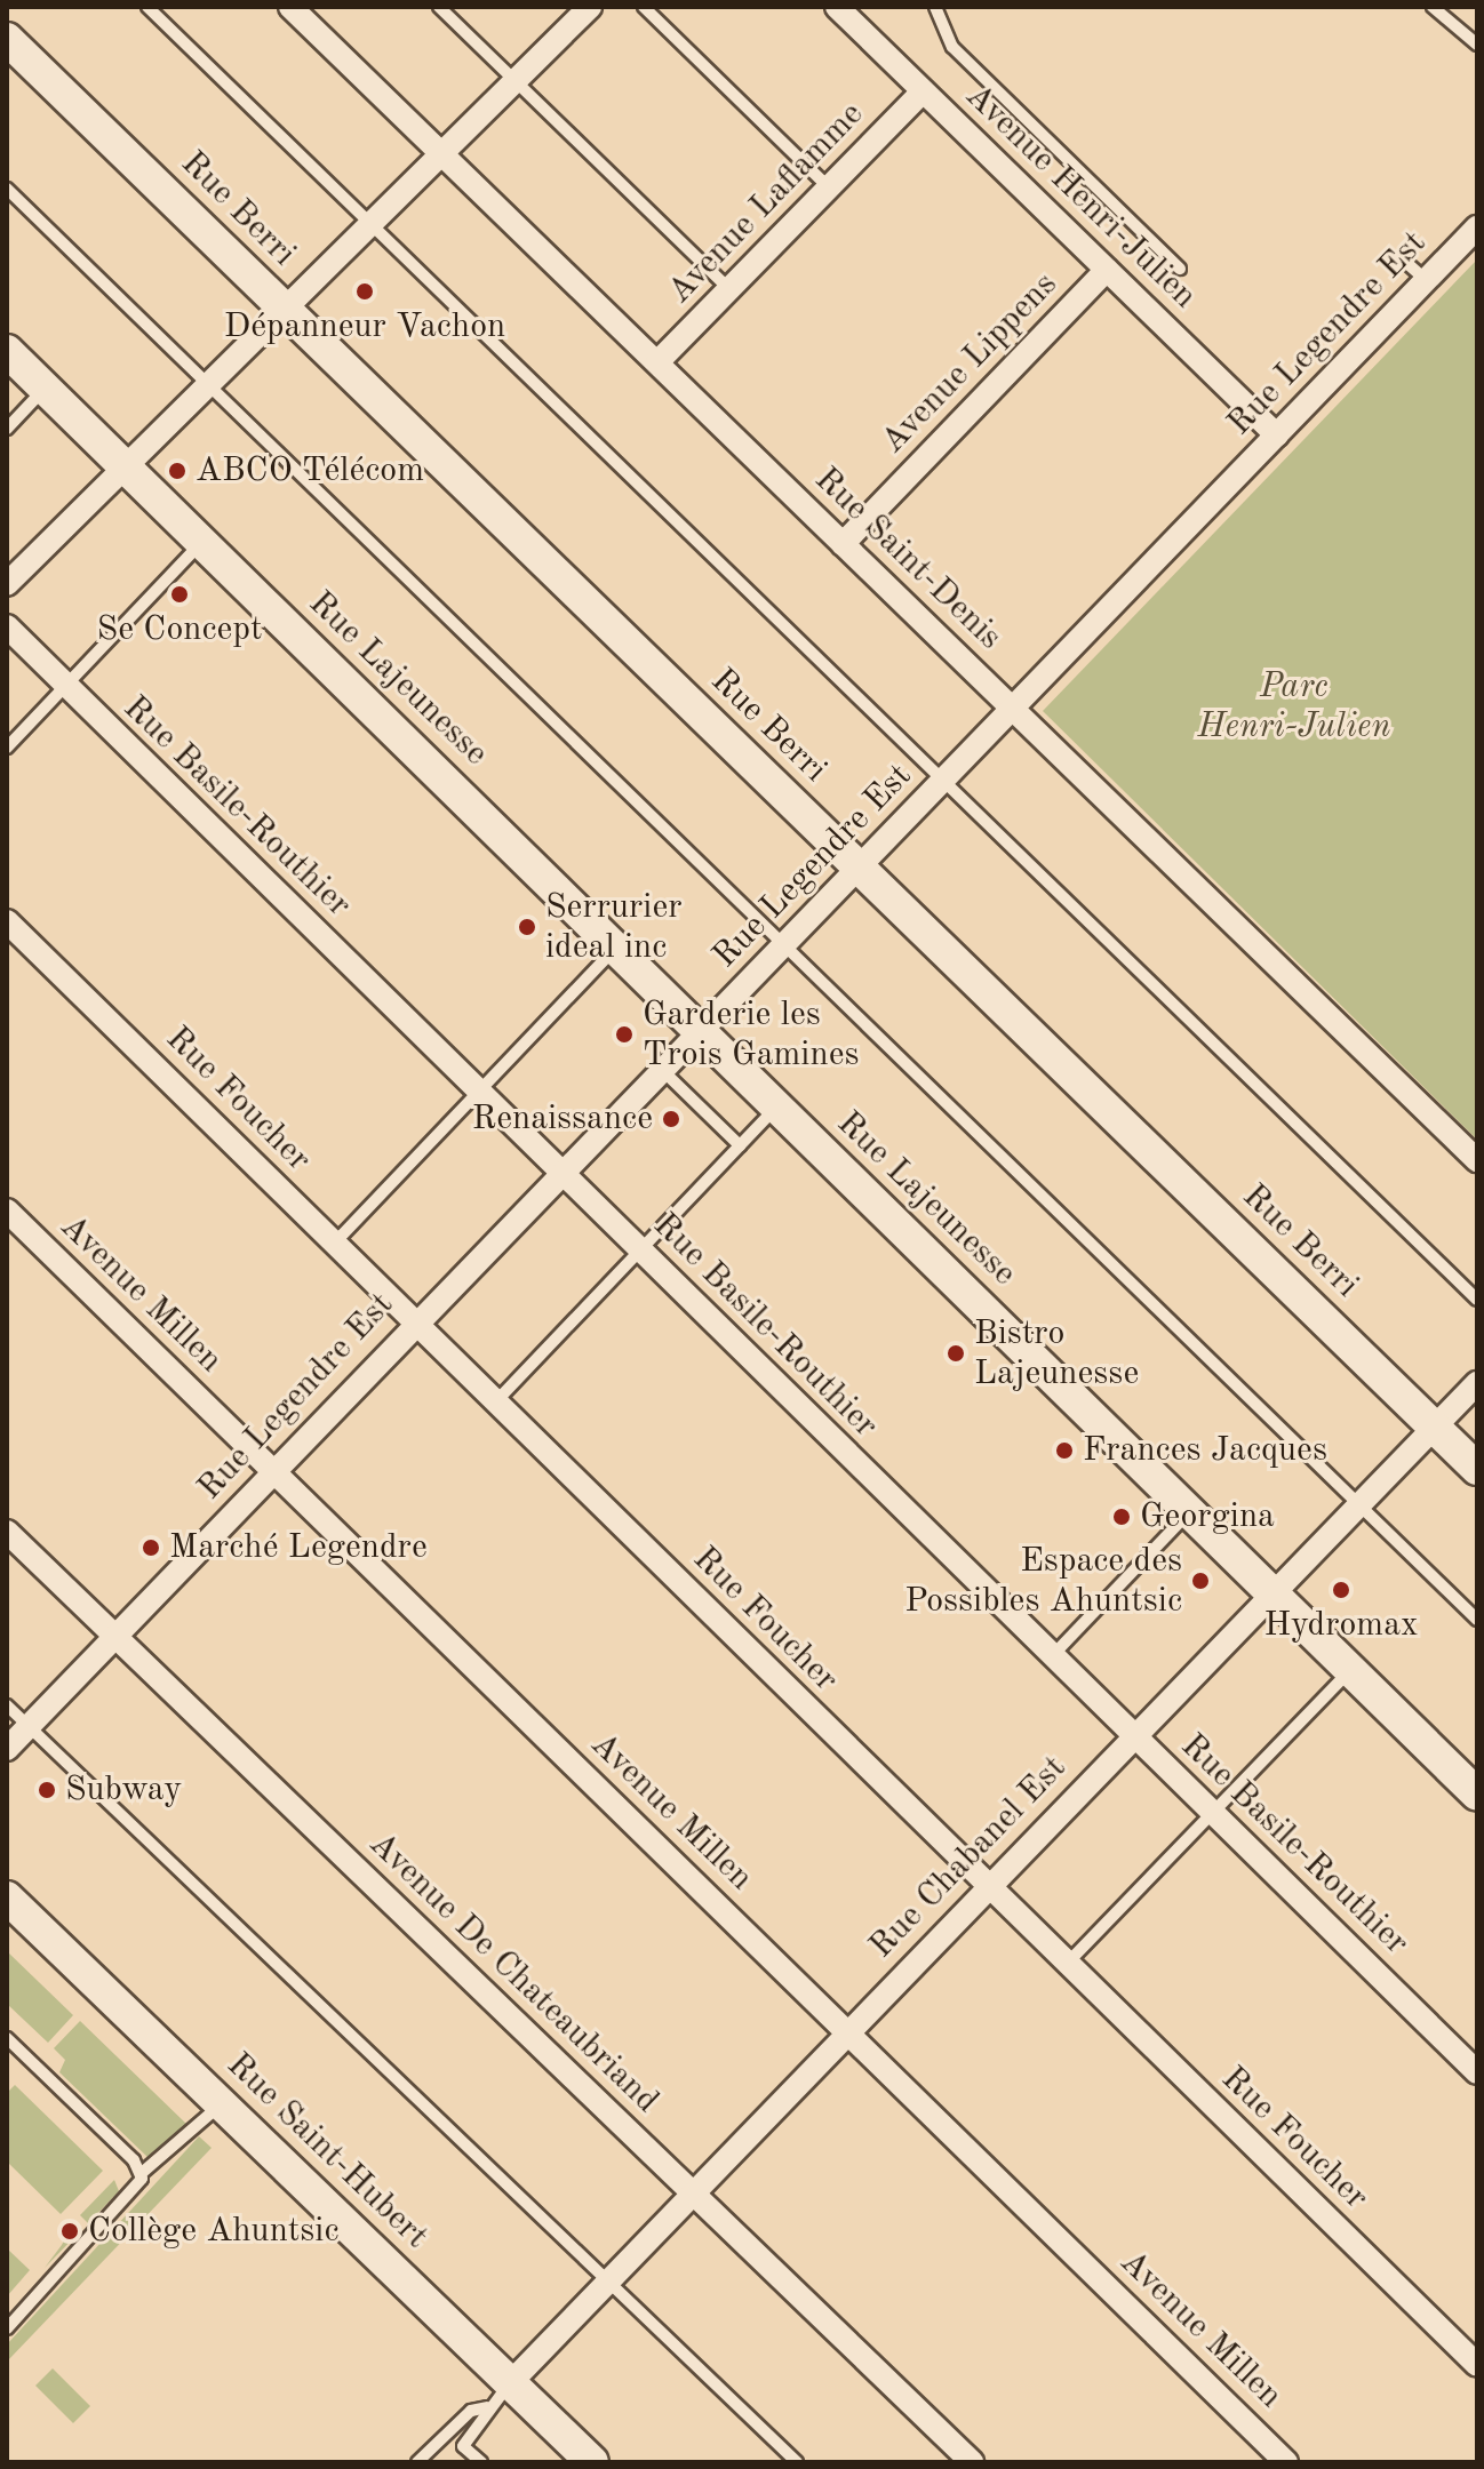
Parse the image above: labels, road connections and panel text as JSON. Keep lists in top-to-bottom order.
{
  "streets": {
    "main road": ["Rue Berri", "Rue Lajeunesse", "Rue Saint-Hubert"],
    "street": [
      "Avenue Henri-Julien",
      "Avenue Laflamme",
      "Rue Legendre Est",
      "Avenue Lippens",
      "Rue Saint-Denis",
      "Rue Basile-Routhier",
      "Rue Foucher",
      "Avenue Millen",
      "Rue Chabanel Est",
      "Avenue De Chateaubriand"
    ]
  },
  "crossings": [
    ["Avenue Henri-Julien", "Avenue Laflamme"],
    ["Avenue Henri-Julien", "Rue Legendre Est"],
    ["Avenue Henri-Julien", "Avenue Lippens"],
    ["Avenue Laflamme", "Rue Saint-Denis"],
    ["Rue Berri", "Rue Legendre Est"],
    ["Rue Berri", "Rue Chabanel Est"],
    ["Rue Legendre Est", "Rue Saint-Denis"],
    ["Rue Legendre Est", "Rue Lajeunesse"],
    ["Rue Legendre Est", "Rue Basile-Routhier"],
    ["Rue Legendre Est", "Rue Foucher"],
    ["Rue Legendre Est", "Avenue Millen"],
    ["Rue Legendre Est", "Avenue De Chateaubriand"],
    ["Avenue Lippens", "Rue Saint-Denis"],
    ["Rue Lajeunesse", "Rue Chabanel Est"],
    ["Rue Basile-Routhier", "Rue Chabanel Est"],
    ["Rue Foucher", "Rue Chabanel Est"],
    ["Avenue Millen", "Rue Chabanel Est"],
    ["Rue Chabanel Est", "Avenue De Chateaubriand"],
    ["Rue Chabanel Est", "Rue Saint-Hubert"]
  ],
  "parks": ["Parc Henri-Julien"],
  "places": [
    "Dépanneur Vachon",
    "ABCO Télécom",
    "Se Concept",
    "Serrurier ideal inc",
    "Garderie les Trois Gamines",
    "Renaissance",
    "Bistro Lajeunesse",
    "Frances Jacques",
    "Georgina",
    "Marché Legendre",
    "Espace des Possibles Ahuntsic",
    "Hydromax",
    "Subway",
    "Collège Ahuntsic"
  ]
}
